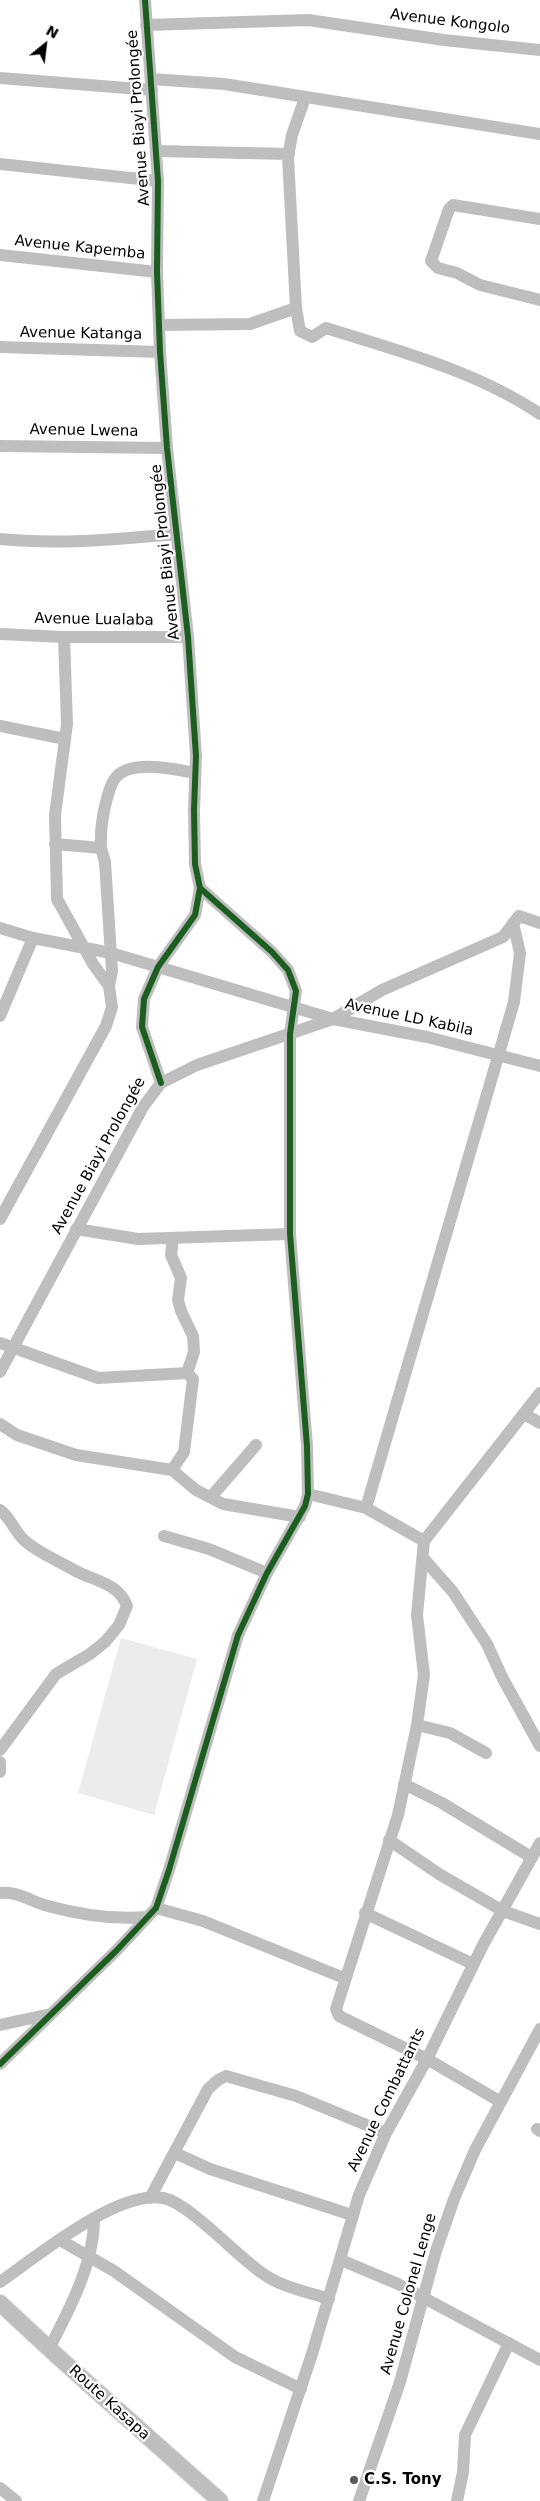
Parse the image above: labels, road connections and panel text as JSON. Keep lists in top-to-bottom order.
{
  "streets": {
    "main road": ["Route Kasapa"],
    "street": [
      "Avenue Kongolo",
      "Avenue Biayi Prolongée",
      "Avenue Kapemba",
      "Avenue Katanga",
      "Avenue Lwena",
      "Avenue Lualaba",
      "Avenue LD Kabila",
      "Avenue Combattants",
      "Avenue Colonel Lenge"
    ]
  },
  "crossings": [
    ["Avenue Kongolo", "Avenue Biayi Prolongée"],
    ["Avenue Biayi Prolongée", "Avenue Kapemba"],
    ["Avenue Biayi Prolongée", "Avenue Katanga"],
    ["Avenue Biayi Prolongée", "Avenue Lwena"],
    ["Avenue Biayi Prolongée", "Avenue Lualaba"],
    ["Avenue Biayi Prolongée", "Avenue LD Kabila"]
  ],
  "places": ["C.S. Tony"],
  "north": "top right"
}
